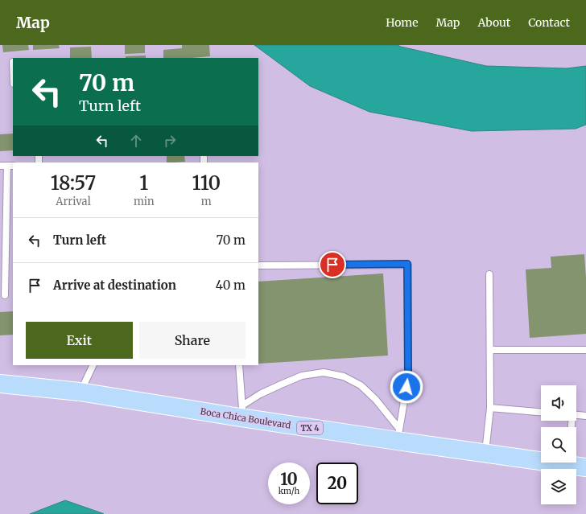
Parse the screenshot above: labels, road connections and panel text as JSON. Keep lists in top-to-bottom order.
{
  "streets": {
    "main road": ["Boca Chica Boulevard", "TX 4"]
  },
  "page": {
    "header": "Map",
    "nav": [
      "Home",
      "Map",
      "About",
      "Contact"
    ],
    "turn": ["70 m", "Turn left"],
    "eta": [
      "18:57",
      "Arrival",
      "1",
      "min",
      "110",
      "m"
    ],
    "list": [
      {
        "name": "Turn left",
        "value": "70 m"
      },
      {
        "name": "Arrive at destination",
        "value": "40 m"
      }
    ],
    "buttons": ["Exit", "Share"],
    "speed": "10 km/h",
    "limit": "20"
  }
}
